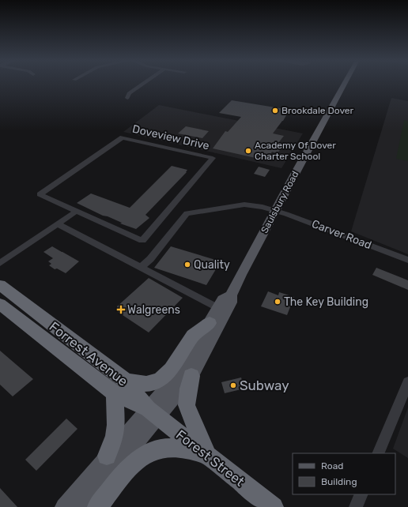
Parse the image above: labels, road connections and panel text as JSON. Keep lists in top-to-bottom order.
{
  "streets": {
    "highway": ["Forrest Avenue", "Forest Street"],
    "main road": ["Saulsbury Road"],
    "street": ["Doveview Drive", "Carver Road"]
  },
  "crossings": [
    ["Saulsbury Road", "Carver Road"],
    ["Saulsbury Road", "Forrest Avenue"],
    ["Saulsbury Road", "Forest Street"],
    ["Forrest Avenue", "Forest Street"]
  ],
  "places": {
    "other": [
      "Brookdale Dover",
      "Academy Of Dover Charter School",
      "Quality",
      "The Key Building",
      "Subway"
    ],
    "health": ["Walgreens"]
  },
  "legend": ["Road", "Building"]
}
